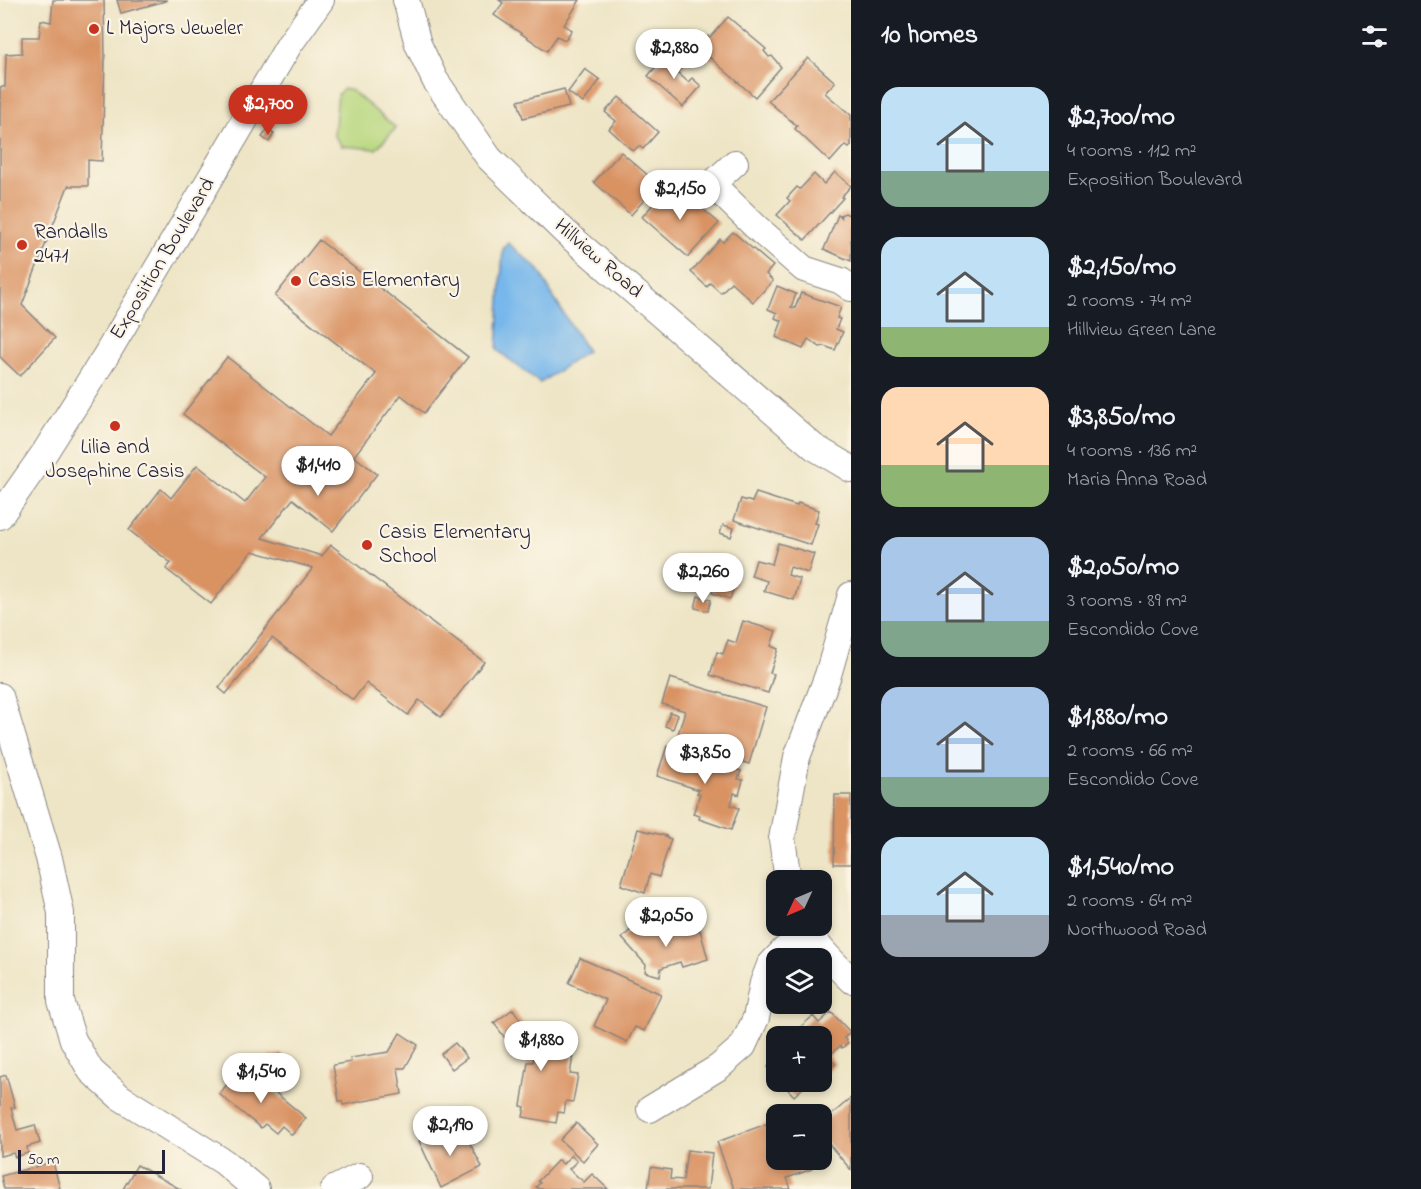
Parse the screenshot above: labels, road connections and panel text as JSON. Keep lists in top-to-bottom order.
{
  "streets": {
    "street": ["Exposition Boulevard", "Hillview Road"]
  },
  "places": [
    "L Majors Jeweler",
    "Randalls 2471",
    "Casis Elementary",
    "Lilia and Josephine Casis",
    "Casis Elementary School"
  ],
  "scale_bar": "50 m",
  "north": "bottom left",
  "page": {
    "heading": "10 homes",
    "price": [
      "$2,880",
      "$2,700",
      "$2,150",
      "$1,410",
      "$2,260",
      "$3,850",
      "$2,050",
      "$1,880",
      "$1,540",
      "$2,190"
    ],
    "list": [
      {
        "name": "$2,700/mo",
        "note": "4 rooms · 112 m² · Exposition Boulevard"
      },
      {
        "name": "$2,150/mo",
        "note": "2 rooms · 74 m² · Hillview Green Lane"
      },
      {
        "name": "$3,850/mo",
        "note": "4 rooms · 136 m² · Maria Anna Road"
      },
      {
        "name": "$2,050/mo",
        "note": "3 rooms · 89 m² · Escondido Cove"
      },
      {
        "name": "$1,880/mo",
        "note": "2 rooms · 66 m² · Escondido Cove"
      },
      {
        "name": "$1,540/mo",
        "note": "2 rooms · 64 m² · Northwood Road"
      }
    ],
    "map_buttons": ["+", "−"],
    "scale": "50 m"
  }
}
